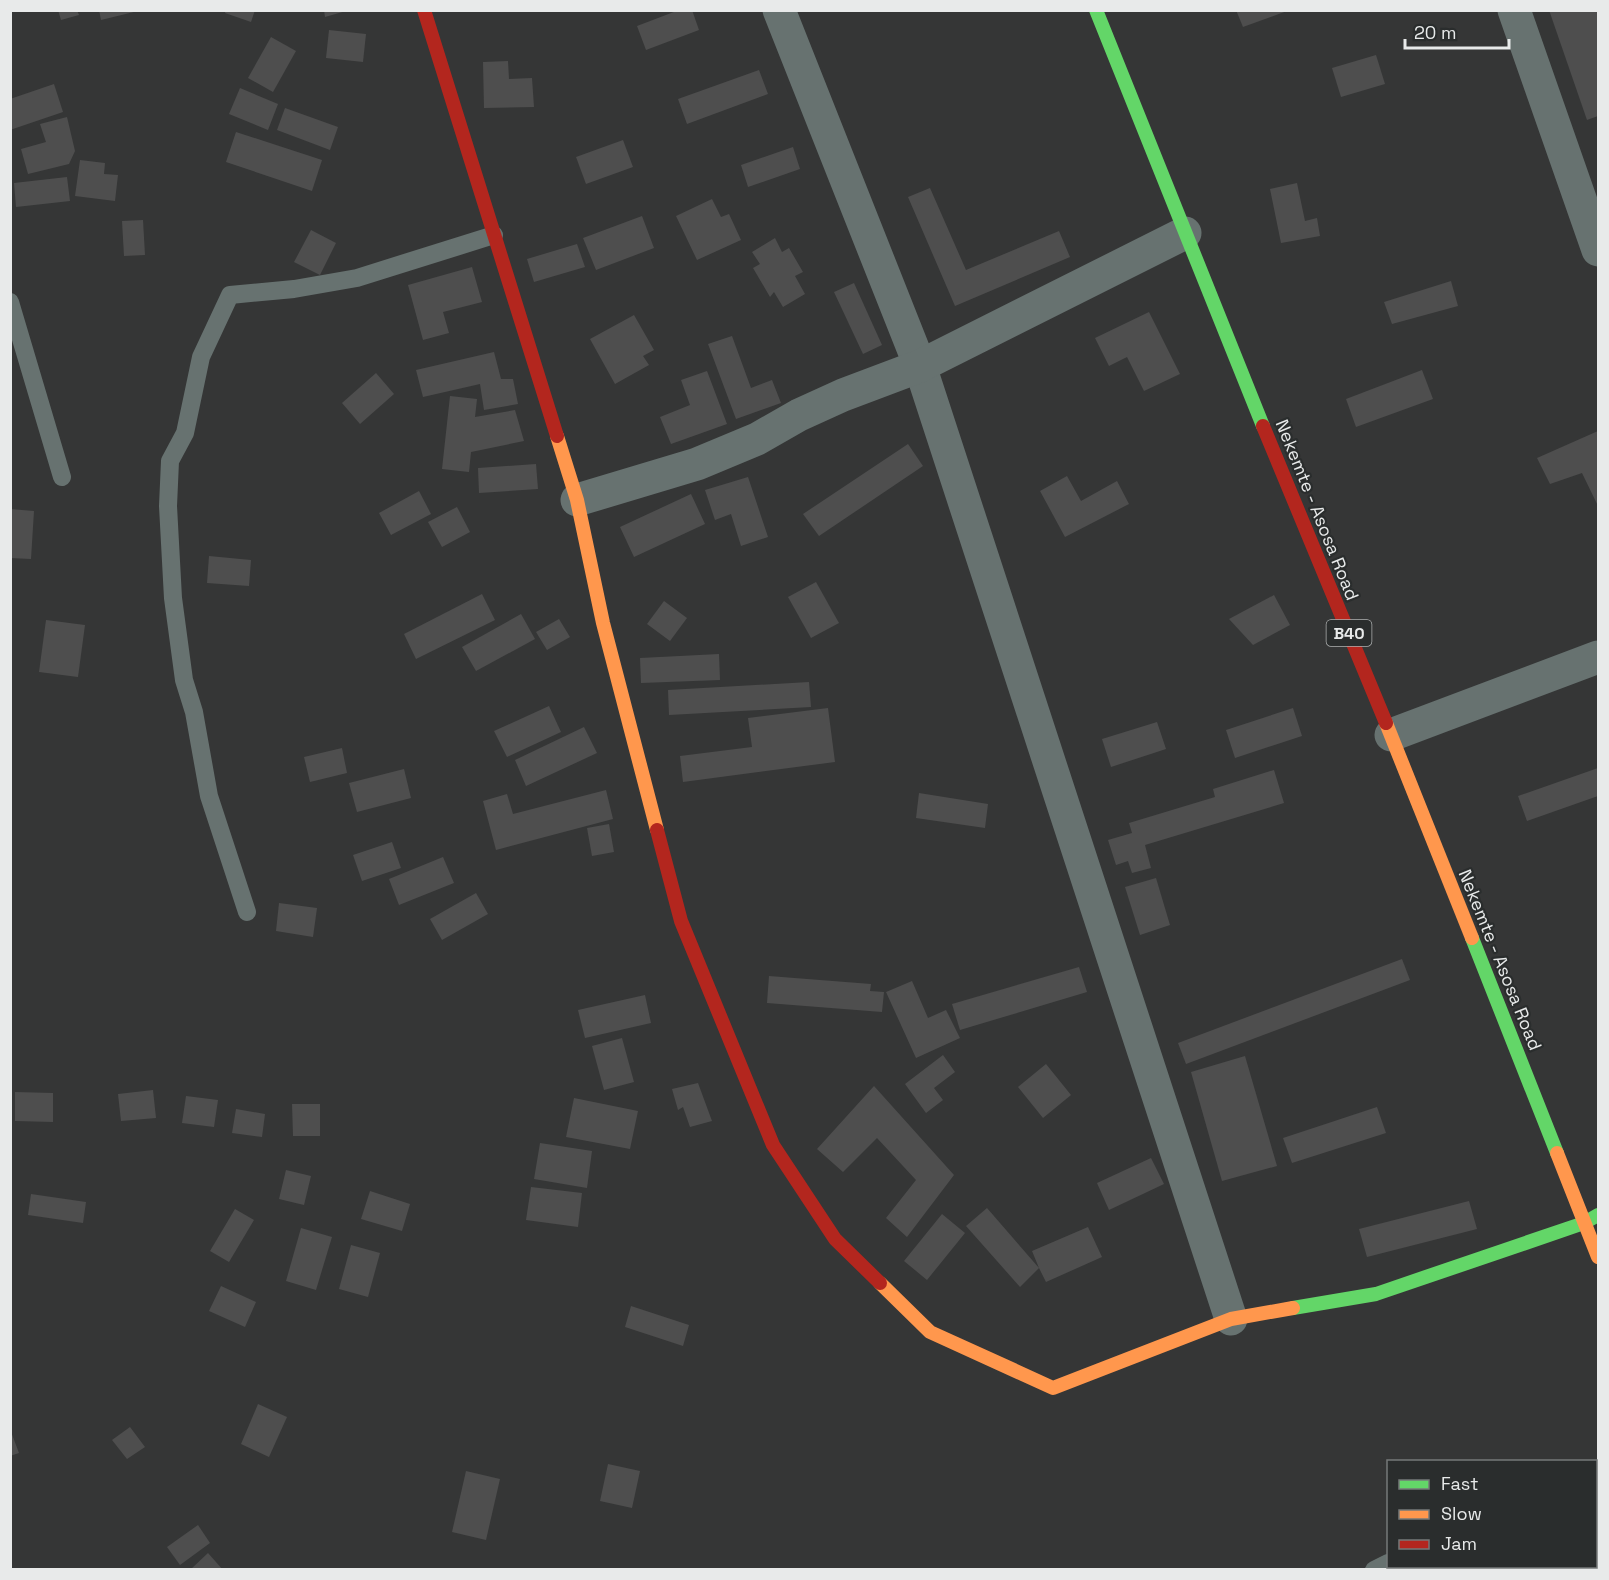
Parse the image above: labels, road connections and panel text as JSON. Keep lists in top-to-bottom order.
{
  "streets": {
    "main road": ["Nekemte - Asosa Road", "B40"]
  },
  "legend": ["Fast", "Slow", "Jam"],
  "scale_bar": "20 m"
}
